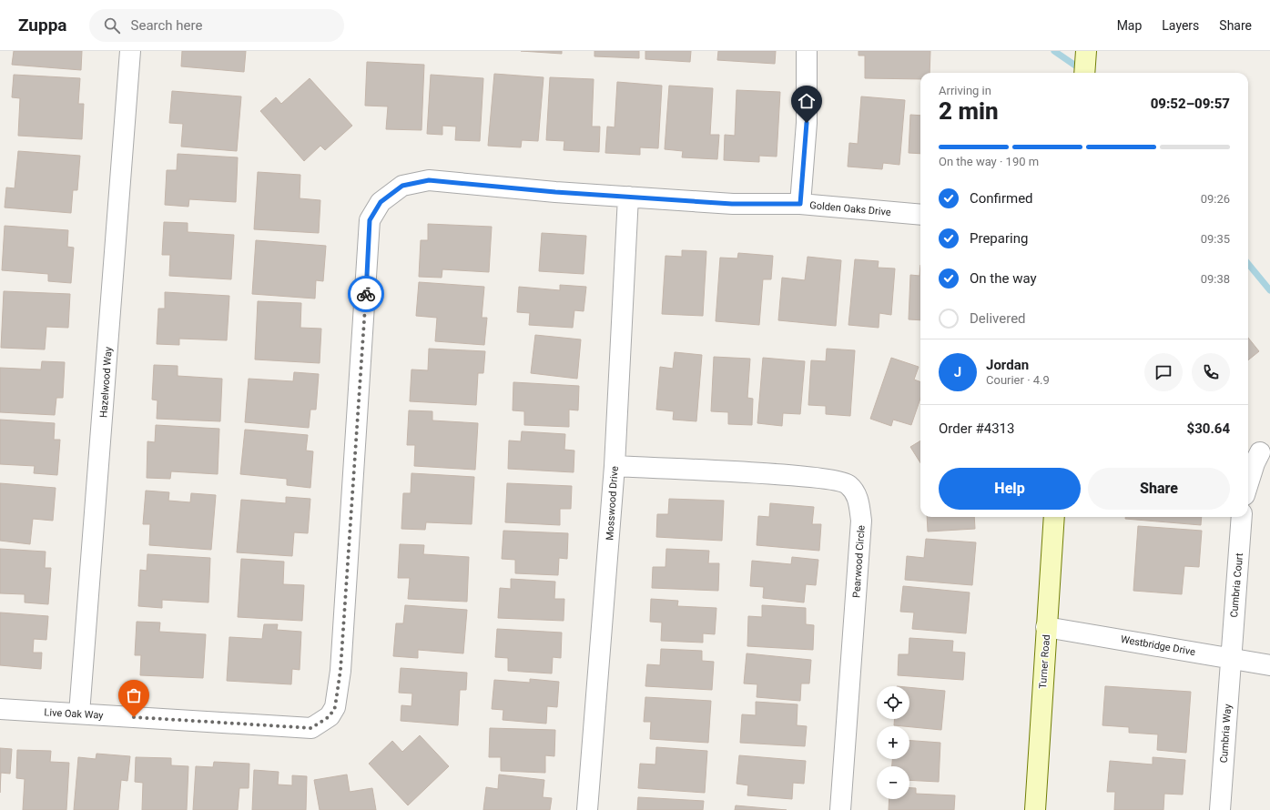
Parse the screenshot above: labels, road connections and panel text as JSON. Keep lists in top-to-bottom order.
{
  "streets": {
    "main road": ["Turner Road"],
    "street": [
      "Golden Oaks Drive",
      "Hazelwood Way",
      "Mosswood Drive",
      "Pearwood Circle",
      "Cumbria Court",
      "Westbridge Drive",
      "Live Oak Way",
      "Cumbria Way"
    ]
  },
  "crossings": [
    ["Golden Oaks Drive", "Mosswood Drive"],
    ["Golden Oaks Drive", "Live Oak Way"],
    ["Hazelwood Way", "Live Oak Way"],
    ["Mosswood Drive", "Pearwood Circle"],
    ["Cumbria Court", "Westbridge Drive"],
    ["Cumbria Court", "Cumbria Way"],
    ["Westbridge Drive", "Turner Road"],
    ["Westbridge Drive", "Cumbria Way"]
  ],
  "page": {
    "header": "Zuppa",
    "search": "Search here",
    "nav": ["Map", "Layers", "Share"],
    "heading": ["2 min", "Arriving in", "09:52–09:57"],
    "panel": [
      "Jordan",
      "Courier · 4.9",
      "Order #4313",
      "$30.64"
    ],
    "bar": "On the way · 190 m",
    "list": [
      ["Confirmed", "09:26"],
      ["Preparing", "09:35"],
      ["On the way", "09:38"],
      "Delivered"
    ],
    "round": "J",
    "buttons": ["Help", "Share"],
    "map_buttons": ["+", "−"]
  }
}
